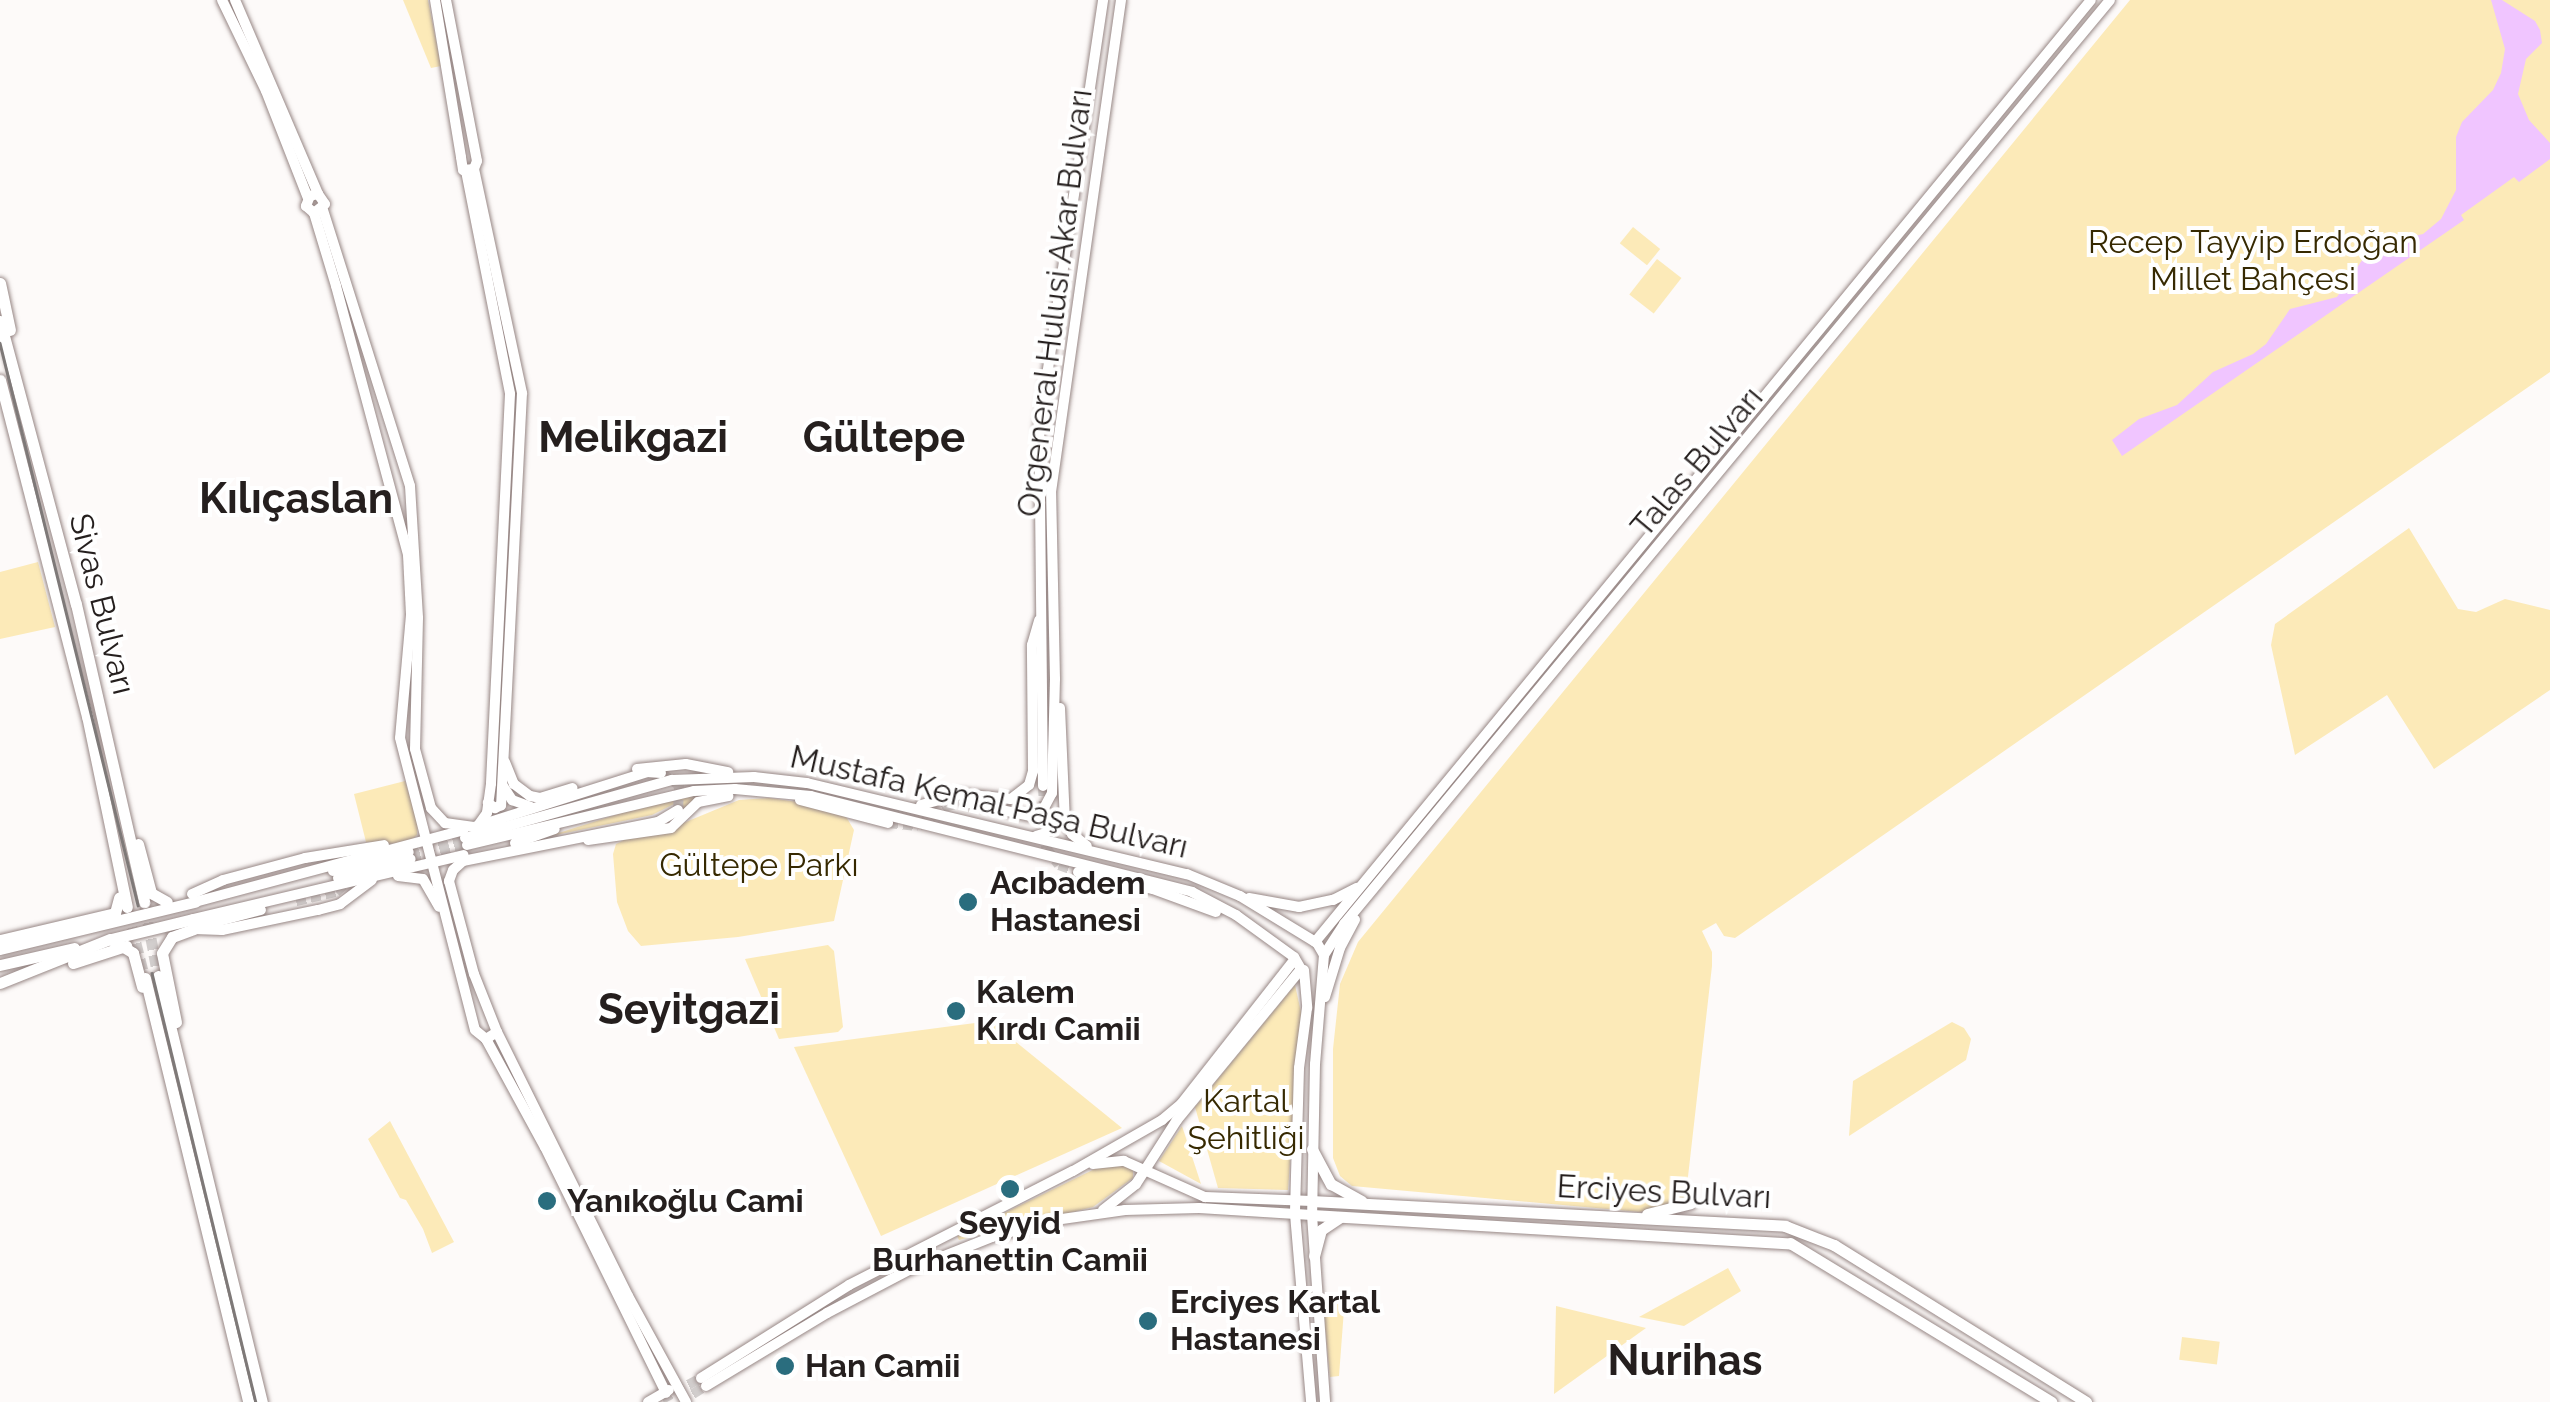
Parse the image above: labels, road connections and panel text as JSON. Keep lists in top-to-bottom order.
{
  "streets": {
    "highway": ["Sivas Bulvarı", "Erciyes Bulvarı"],
    "main road": ["Orgeneral Hulusi Akar Bulvarı", "Talas Bulvarı", "Mustafa Kemal Paşa Bulvarı"]
  },
  "crossings": [
    ["Talas Bulvarı", "Mustafa Kemal Paşa Bulvarı"]
  ],
  "districts": [
    "Melikgazi",
    "Gültepe",
    "Kılıçaslan",
    "Seyitgazi",
    "Nurihas"
  ],
  "parks": ["Recep Tayyip Erdoğan Millet Bahçesi", "Gültepe Parkı", "Kartal Şehitliği"],
  "places": [
    "Acıbadem Hastanesi",
    "Kalem Kırdı Camii",
    "Seyyid Burhanettin Camii",
    "Yanıkoğlu Cami",
    "Erciyes Kartal Hastanesi",
    "Han Camii"
  ]
}
